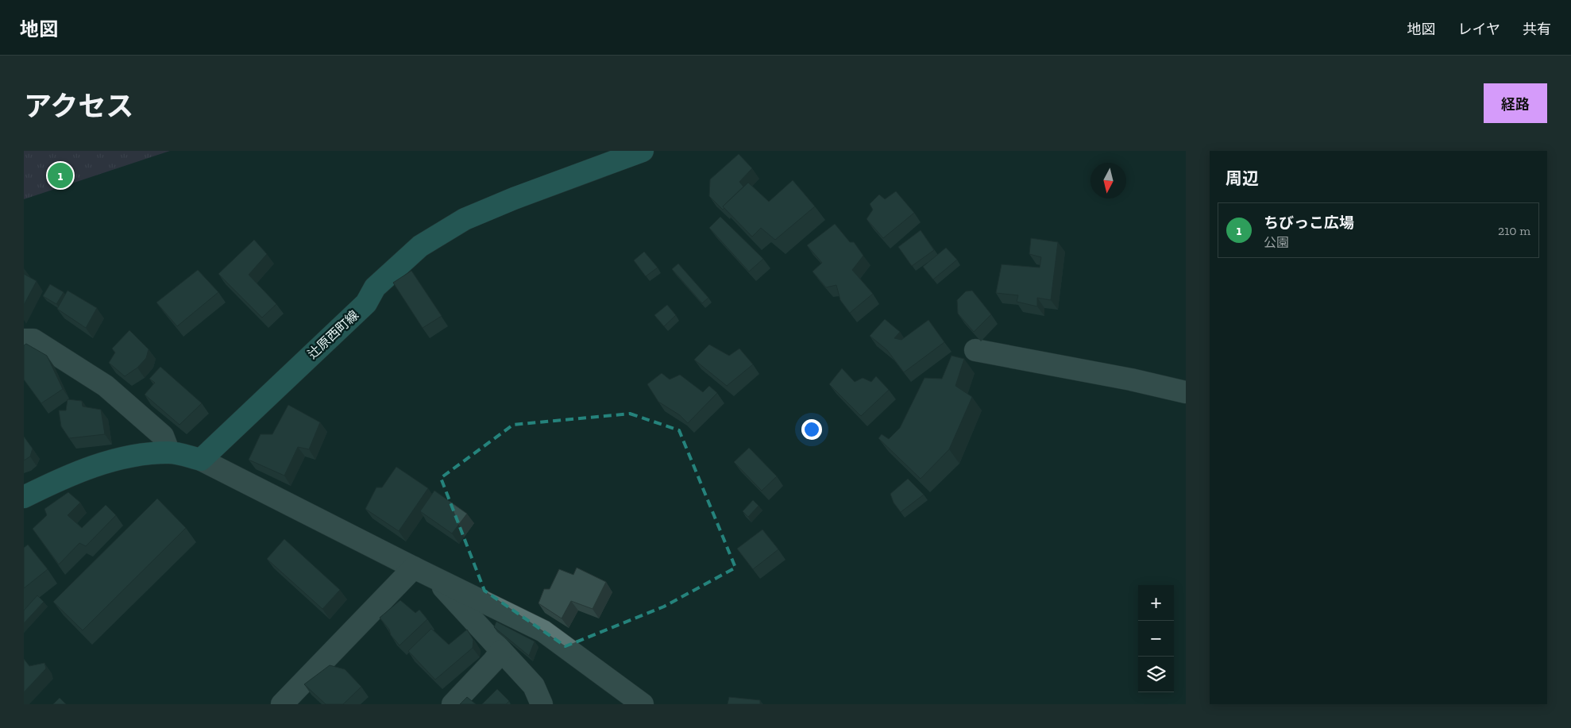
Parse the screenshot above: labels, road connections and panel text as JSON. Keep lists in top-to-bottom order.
{
  "streets": {
    "main road": ["辻原西町線"]
  },
  "north": "bottom",
  "page": {
    "header": "地図",
    "nav": ["地図", "レイヤ", "共有"],
    "title": "アクセス",
    "buttons": "経路",
    "heading": "周辺",
    "pins": "1",
    "list": [
      {
        "mark": "1",
        "name": "ちびっこ広場",
        "note": "公園",
        "value": "210 m"
      }
    ],
    "map_buttons": ["+", "−"]
  }
}
